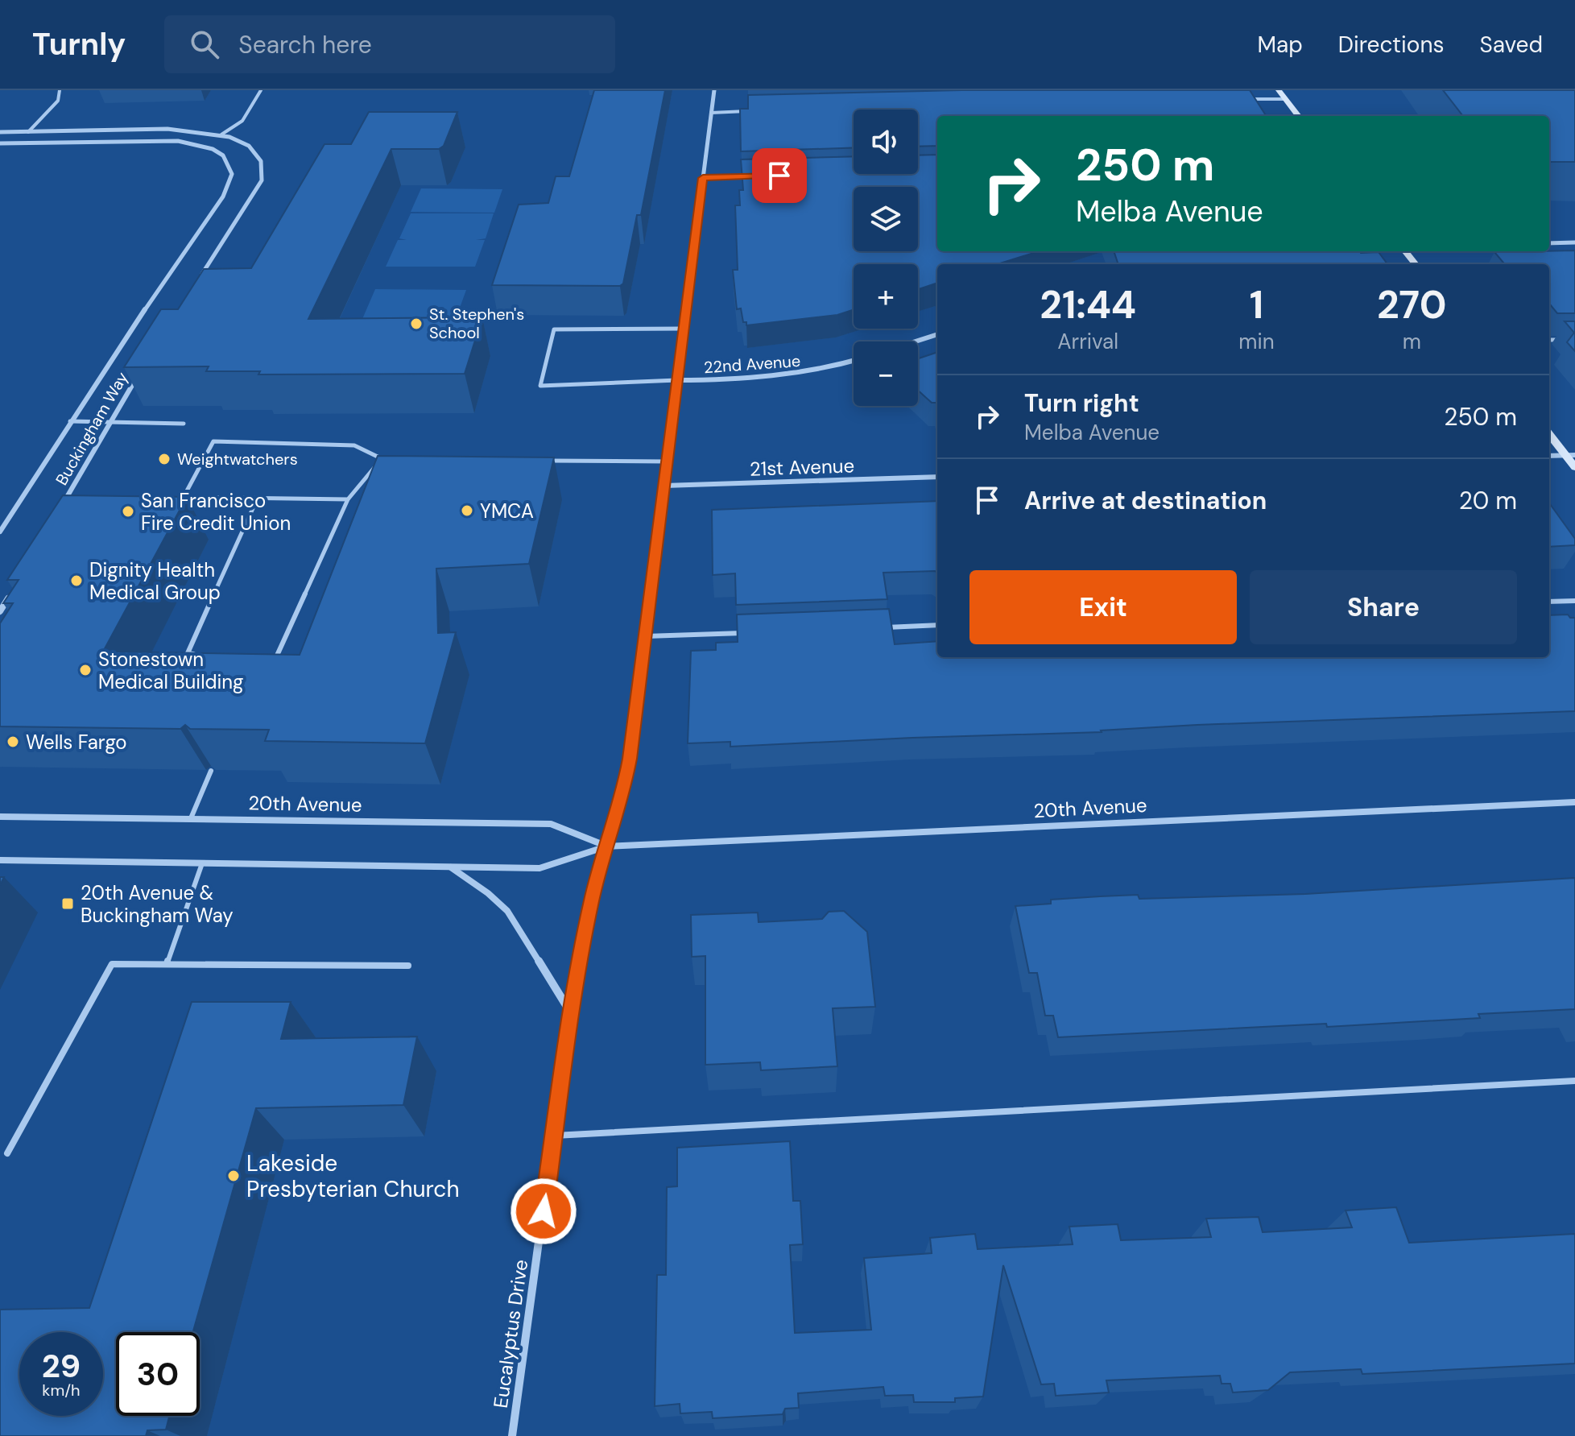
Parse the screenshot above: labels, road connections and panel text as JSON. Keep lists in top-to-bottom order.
{
  "streets": {
    "street": [
      "22nd Avenue",
      "Buckingham Way",
      "21st Avenue",
      "20th Avenue",
      "Eucalyptus Drive"
    ]
  },
  "crossings": [
    ["22nd Avenue", "Eucalyptus Drive"],
    ["21st Avenue", "Eucalyptus Drive"],
    ["20th Avenue", "Eucalyptus Drive"]
  ],
  "places": {
    "other": [
      "St. Stephen's School",
      "Weightwatchers",
      "YMCA",
      "San Francisco Fire Credit Union",
      "Dignity Health Medical Group",
      "Stonestown Medical Building",
      "Wells Fargo",
      "Lakeside Presbyterian Church"
    ],
    "transit": ["20th Avenue & Buckingham Way"]
  },
  "page": {
    "header": "Turnly",
    "search": "Search here",
    "nav": ["Map", "Directions", "Saved"],
    "map_buttons": ["+", "−"],
    "turn": ["250 m", "Melba Avenue"],
    "eta": [
      "21:44",
      "Arrival",
      "1",
      "min",
      "270",
      "m"
    ],
    "list": [
      {
        "name": "Turn right",
        "note": "Melba Avenue",
        "value": "250 m"
      },
      {
        "name": "Arrive at destination",
        "value": "20 m"
      }
    ],
    "buttons": ["Exit", "Share"],
    "speed": "29 km/h",
    "limit": "30"
  }
}
